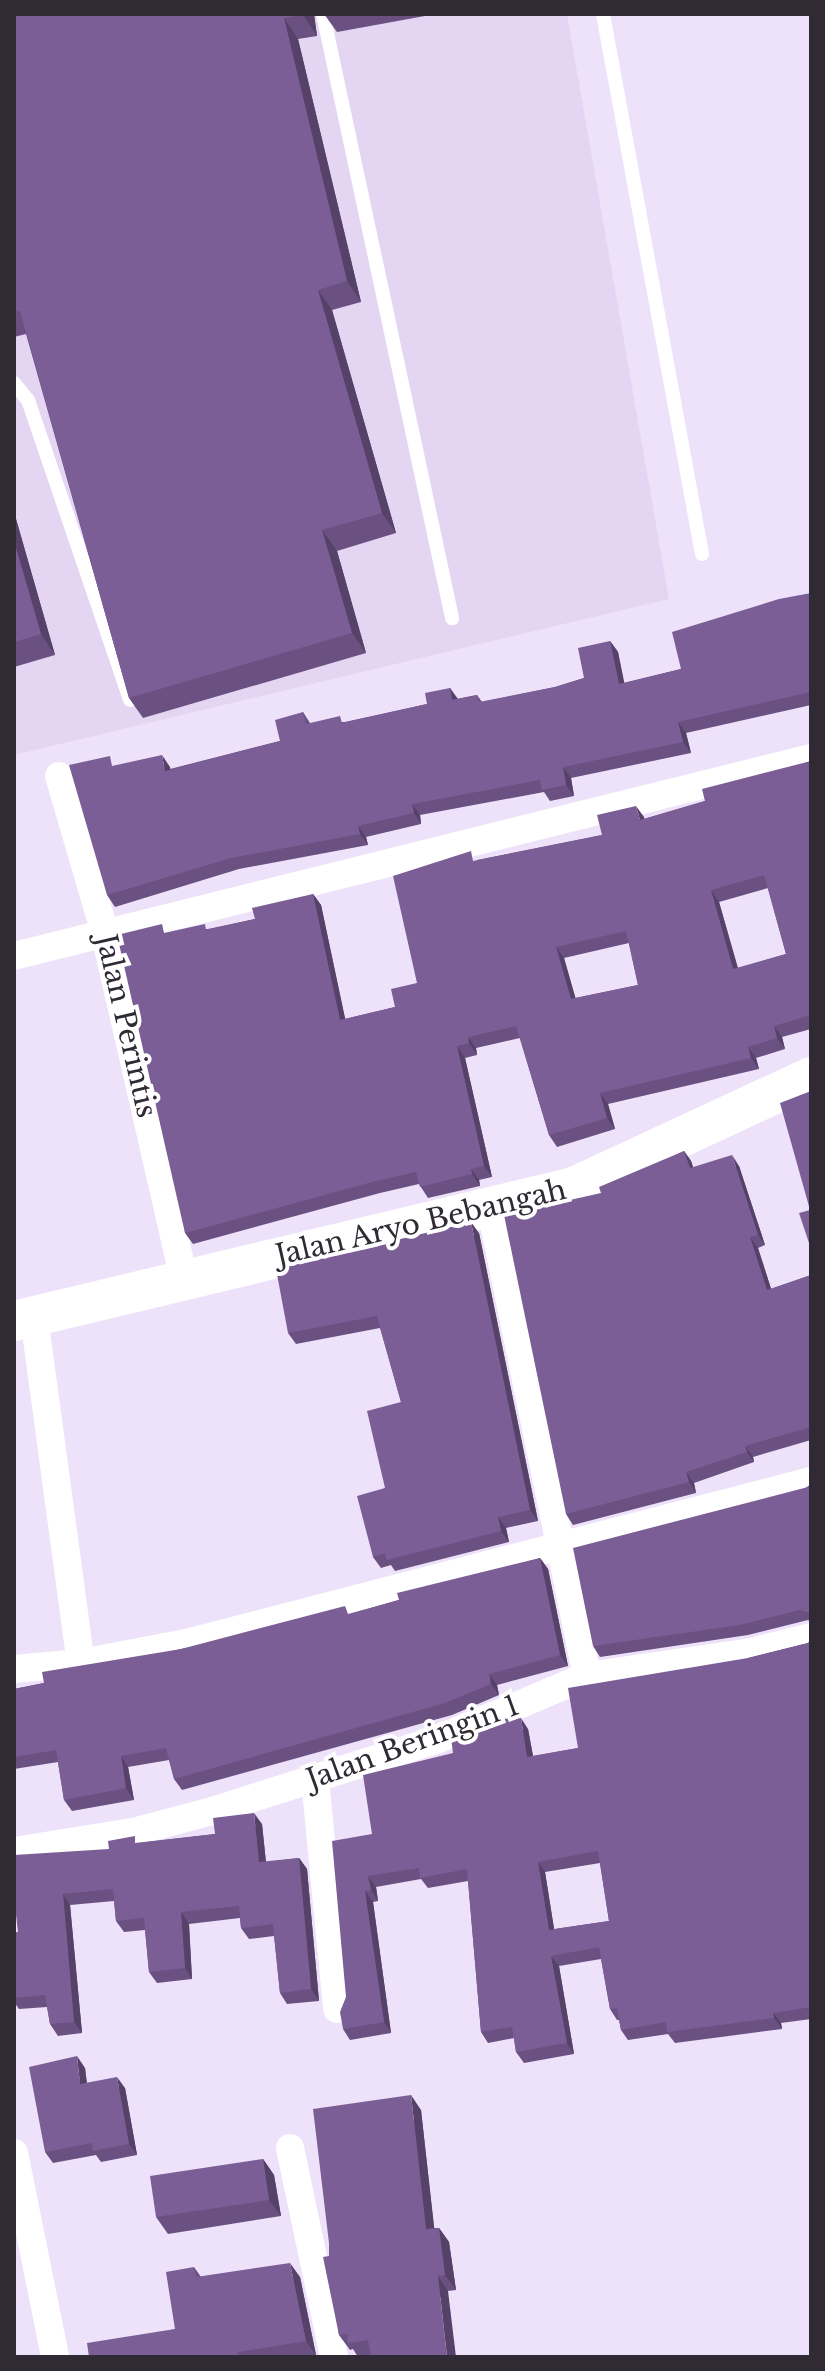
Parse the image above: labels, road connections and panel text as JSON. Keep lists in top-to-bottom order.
{
  "streets": {
    "street": ["Jalan Perintis", "Jalan Aryo Bebangah", "Jalan Beringin 1"]
  },
  "crossings": [
    ["Jalan Perintis", "Jalan Aryo Bebangah"]
  ]
}
